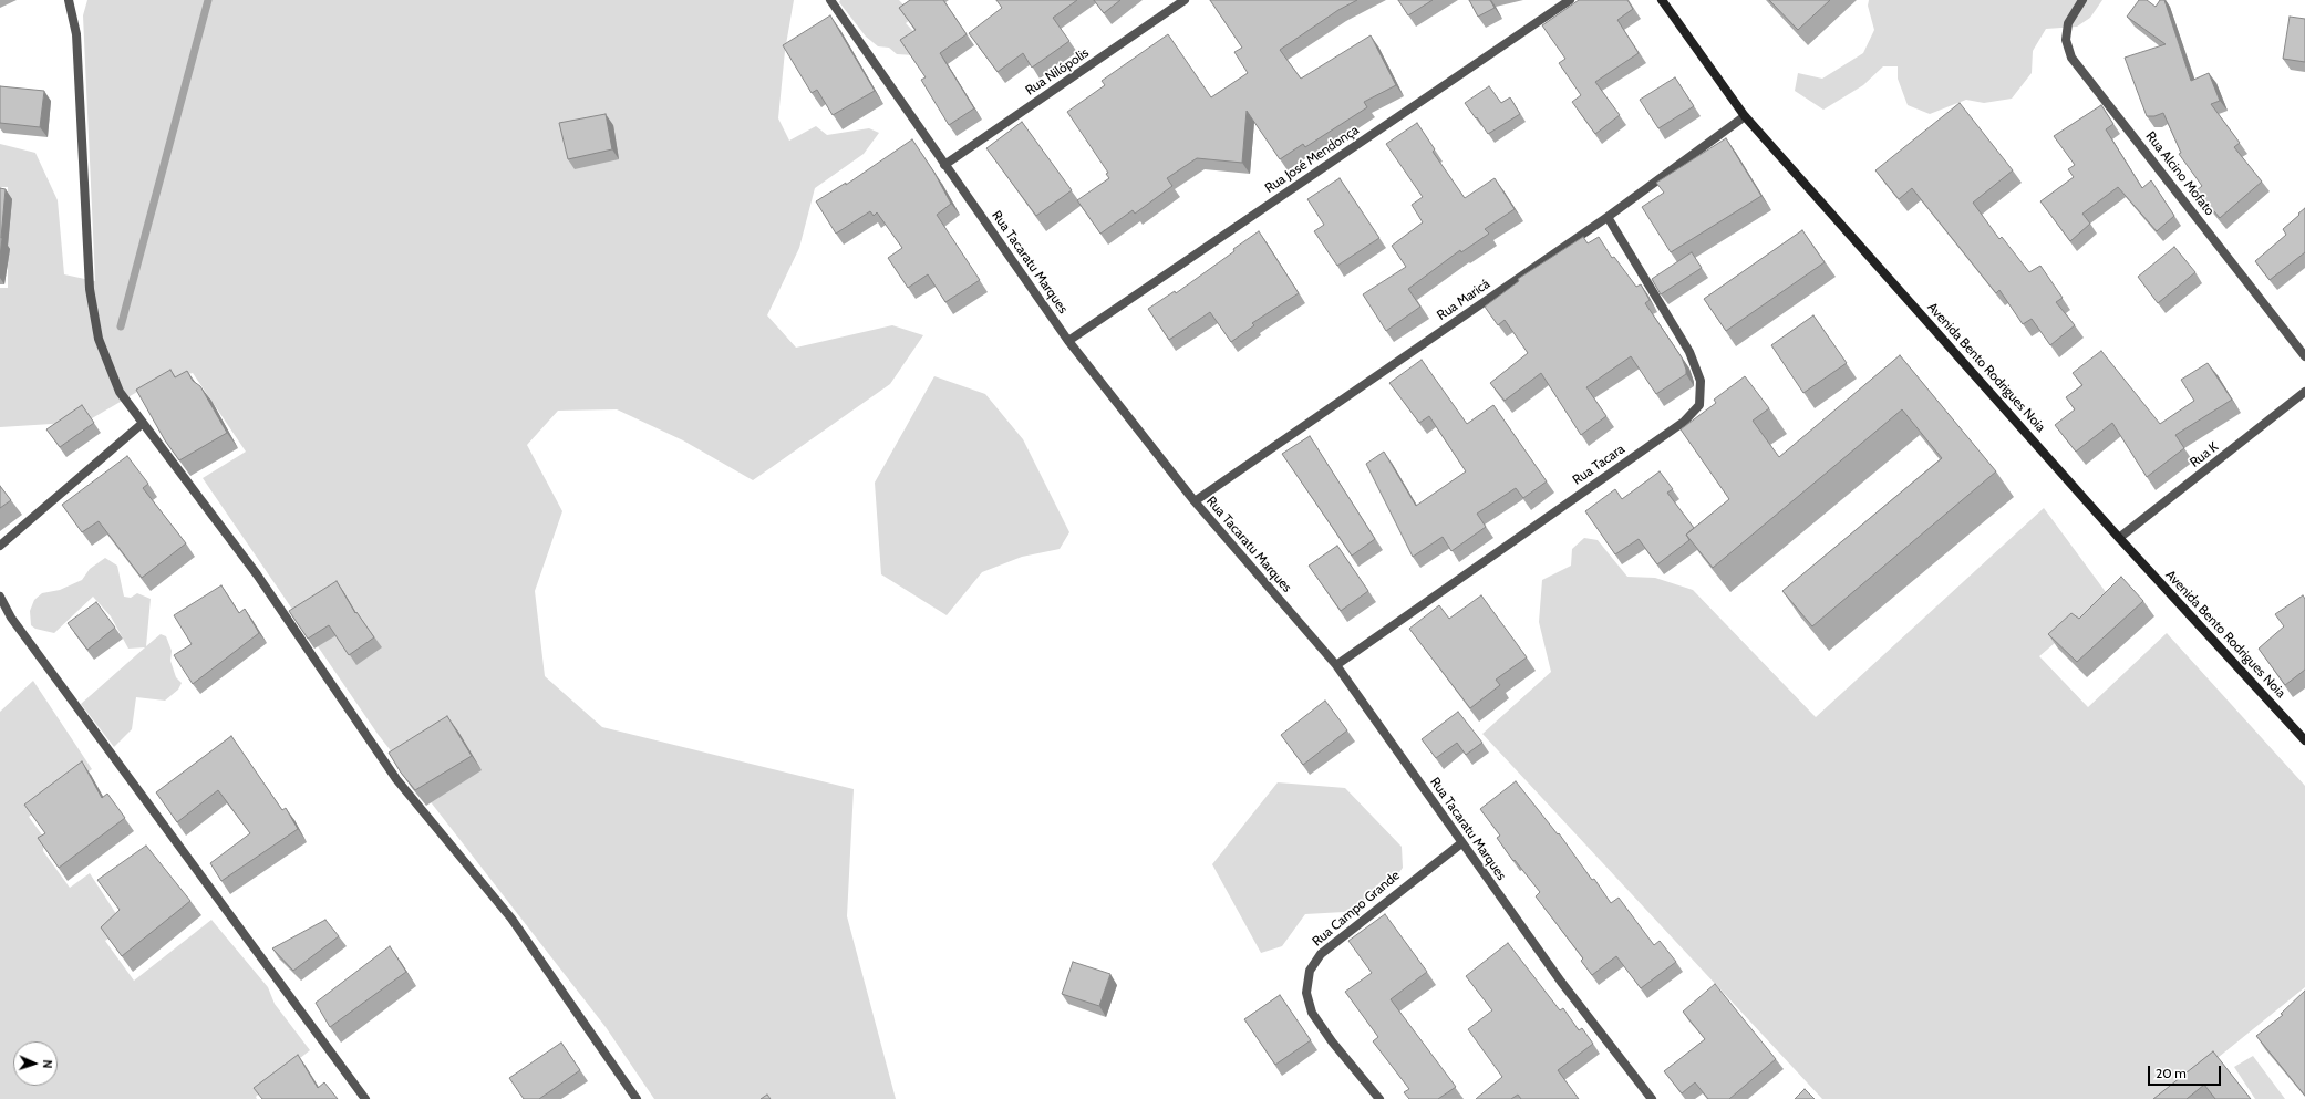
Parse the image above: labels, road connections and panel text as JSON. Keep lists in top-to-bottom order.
{
  "streets": {
    "street": [
      "Rua Nilópolis",
      "Rua José Mendonça",
      "Rua Alcino Mofato",
      "Rua Tacaratu Marques",
      "Rua Maricá",
      "Avenida Bento Rodrigues Noia",
      "Rua K",
      "Rua Tacara",
      "Rua Campo Grande"
    ]
  },
  "crossings": [
    ["Rua Nilópolis", "Rua Tacaratu Marques"],
    ["Rua José Mendonça", "Rua Tacaratu Marques"],
    ["Rua Tacaratu Marques", "Rua Maricá"],
    ["Rua Tacaratu Marques", "Rua Tacara"],
    ["Rua Tacaratu Marques", "Rua Campo Grande"],
    ["Rua Maricá", "Avenida Bento Rodrigues Noia"],
    ["Rua Maricá", "Rua Tacara"],
    ["Avenida Bento Rodrigues Noia", "Rua K"]
  ],
  "scale_bar": "20 m",
  "north": "right"
}
